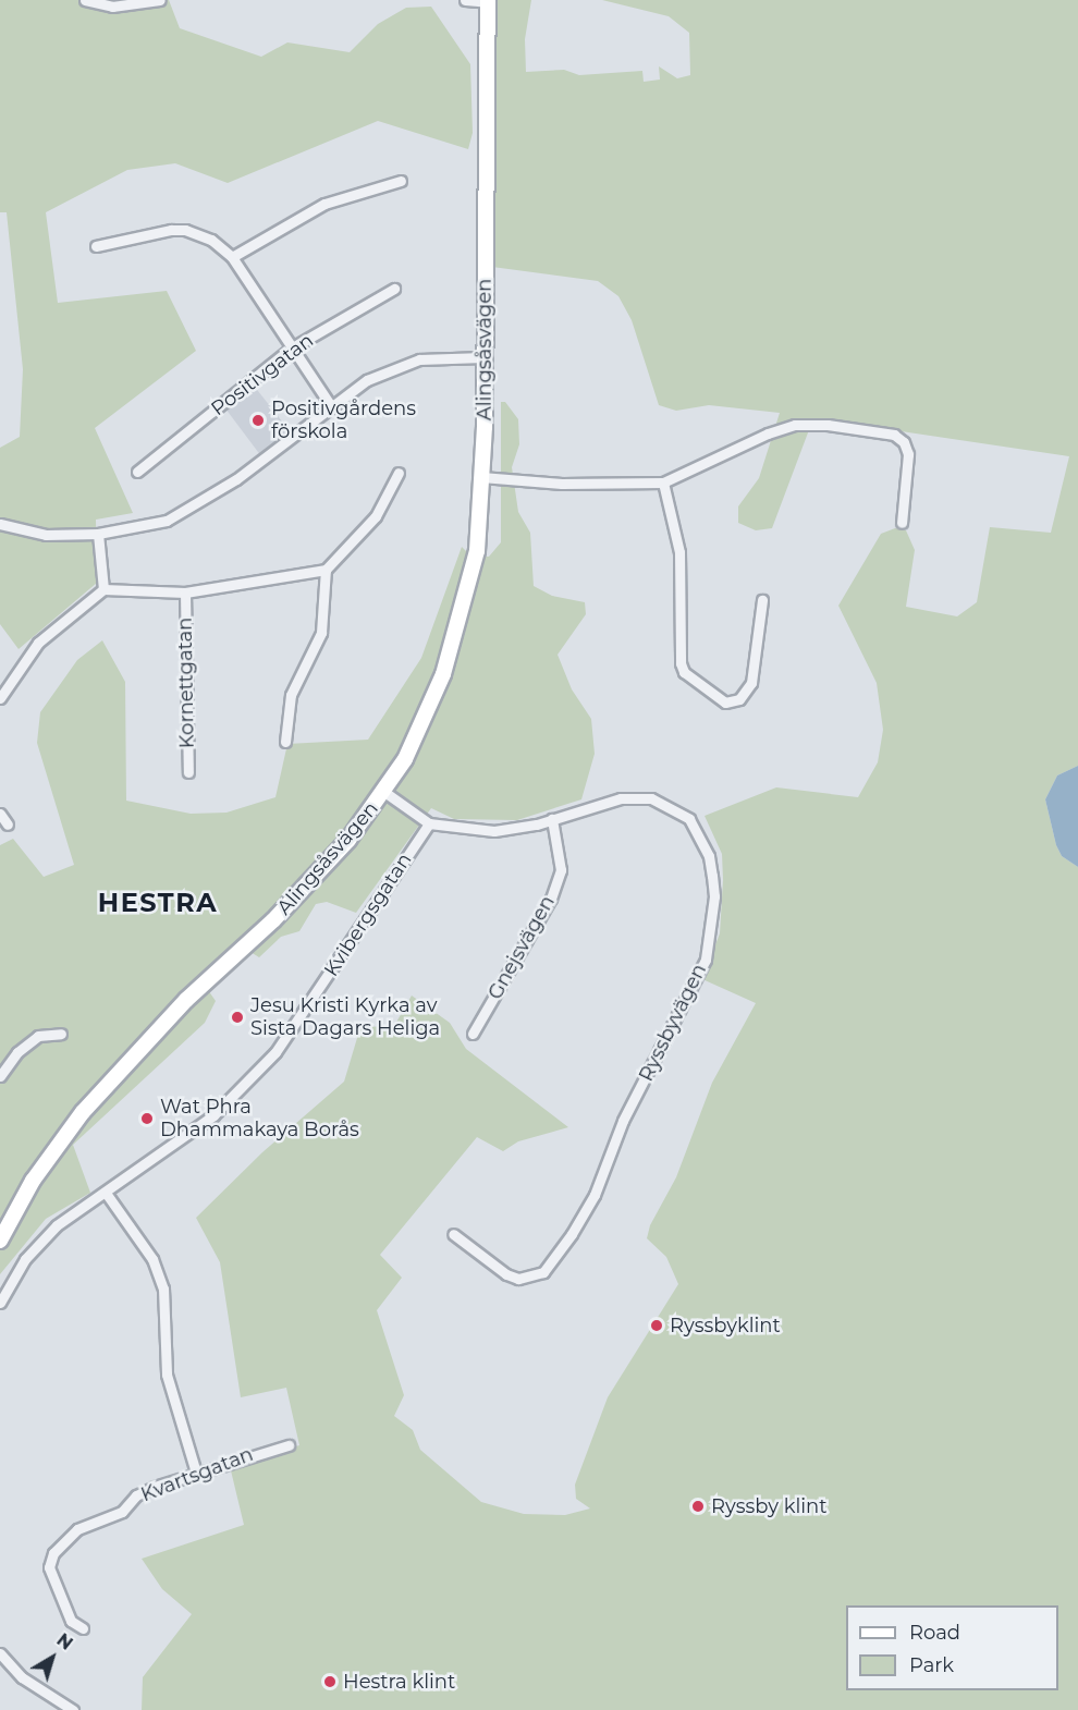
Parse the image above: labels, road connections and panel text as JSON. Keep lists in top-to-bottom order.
{
  "streets": {
    "main road": ["Alingsåsvägen"],
    "street": [
      "Positivgatan",
      "Kornettgatan",
      "Kvibergsgatan",
      "Gnejsvägen",
      "Ryssbyvägen",
      "Kvartsgatan"
    ]
  },
  "crossings": [
    ["Alingsåsvägen", "Ryssbyvägen"],
    ["Kvibergsgatan", "Ryssbyvägen"],
    ["Gnejsvägen", "Ryssbyvägen"]
  ],
  "districts": ["HESTRA"],
  "places": [
    "Positivgårdens förskola",
    "Jesu Kristi Kyrka av Sista Dagars Heliga",
    "Wat Phra Dhammakaya Borås",
    "Ryssbyklint",
    "Ryssby klint",
    "Hestra klint"
  ],
  "legend": ["Road", "Park"],
  "north": "top right"
}
